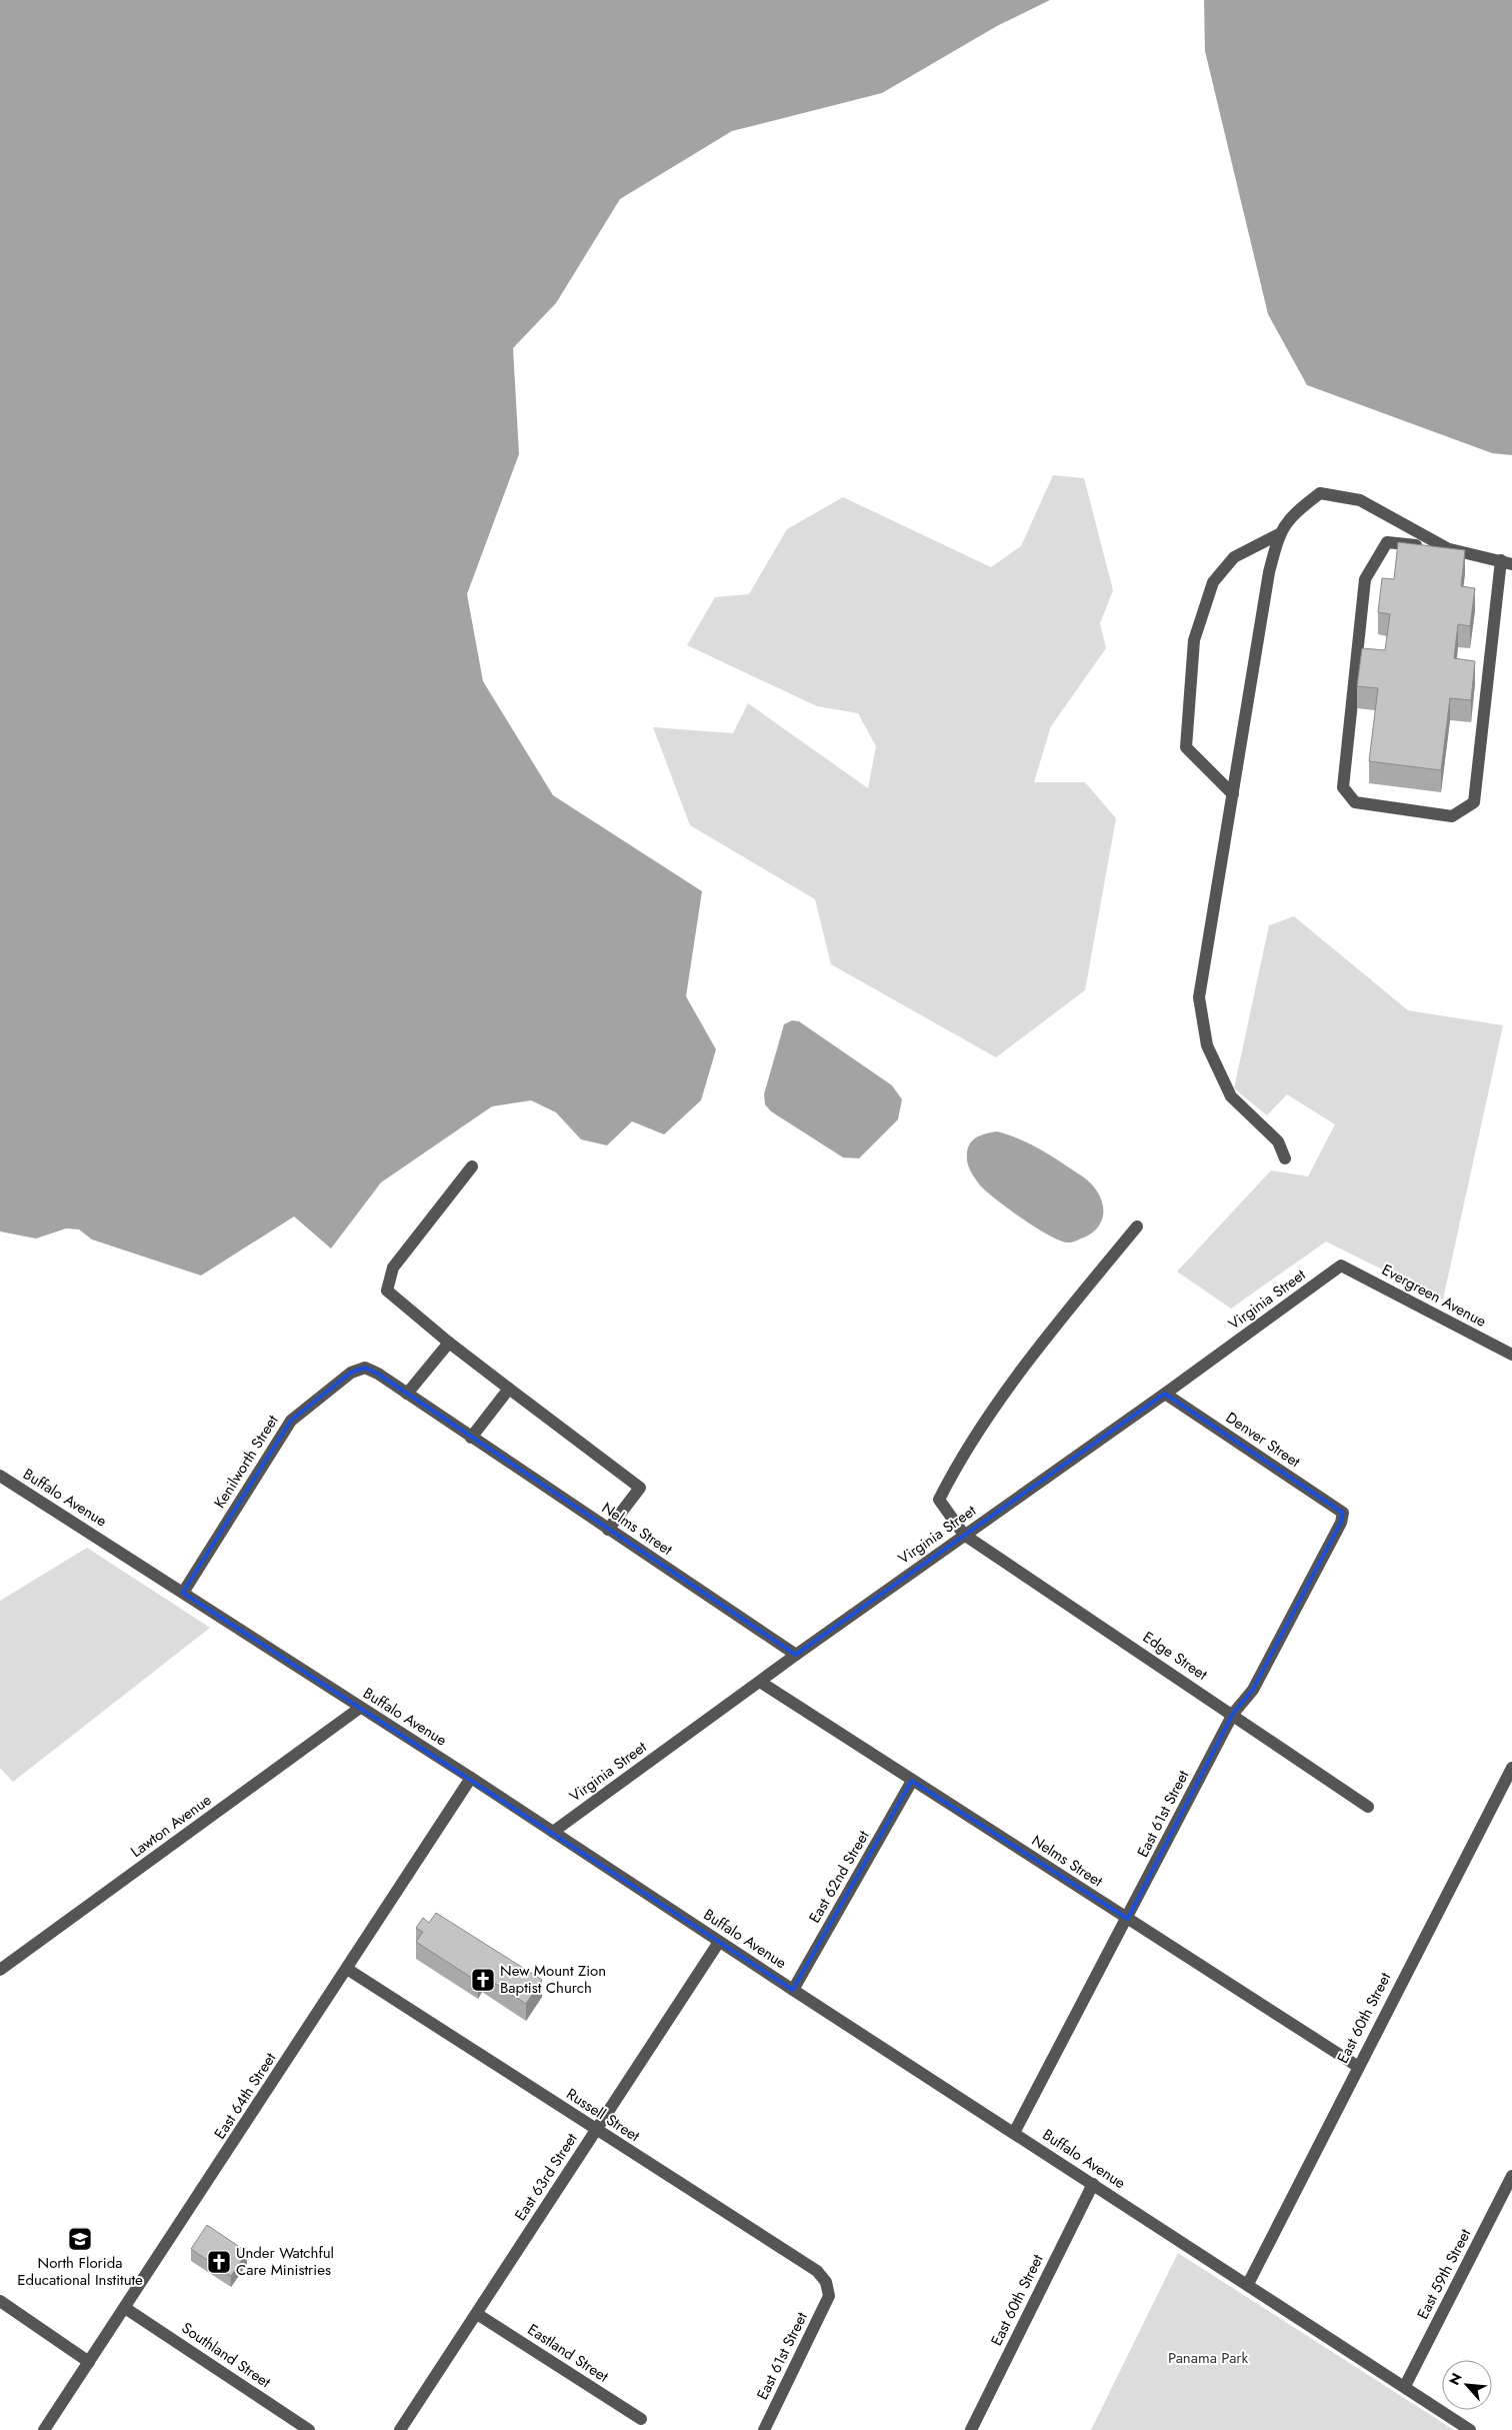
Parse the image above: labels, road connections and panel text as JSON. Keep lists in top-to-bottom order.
{
  "streets": {
    "street": [
      "Evergreen Avenue",
      "Virginia Street",
      "Denver Street",
      "Kenilworth Street",
      "Buffalo Avenue",
      "Nelms Street",
      "Edge Street",
      "East 61st Street",
      "Lawton Avenue",
      "East 62nd Street",
      "East 60th Street",
      "East 64th Street",
      "Russell Street",
      "East 63rd Street",
      "East 59th Street",
      "Eastland Street",
      "Southland Street"
    ]
  },
  "crossings": [
    ["Evergreen Avenue", "Virginia Street"],
    ["Virginia Street", "Denver Street"],
    ["Virginia Street", "Buffalo Avenue"],
    ["Virginia Street", "Nelms Street"],
    ["Virginia Street", "Edge Street"],
    ["Denver Street", "East 61st Street"],
    ["Kenilworth Street", "Buffalo Avenue"],
    ["Kenilworth Street", "Nelms Street"],
    ["Buffalo Avenue", "East 61st Street"],
    ["Buffalo Avenue", "Lawton Avenue"],
    ["Buffalo Avenue", "East 62nd Street"],
    ["Buffalo Avenue", "East 60th Street"],
    ["Buffalo Avenue", "East 64th Street"],
    ["Buffalo Avenue", "East 63rd Street"],
    ["Buffalo Avenue", "East 59th Street"],
    ["Nelms Street", "East 61st Street"],
    ["Nelms Street", "East 62nd Street"],
    ["Nelms Street", "East 60th Street"],
    ["Edge Street", "East 61st Street"],
    ["East 61st Street", "Russell Street"],
    ["East 64th Street", "Russell Street"],
    ["East 64th Street", "Southland Street"],
    ["Russell Street", "East 63rd Street"],
    ["East 63rd Street", "Eastland Street"]
  ],
  "parks": ["Panama Park"],
  "places": {
    "church": ["New Mount Zion Baptist Church", "Under Watchful Care Ministries"],
    "school or university": ["North Florida Educational Institute"]
  },
  "north": "top left"
}
